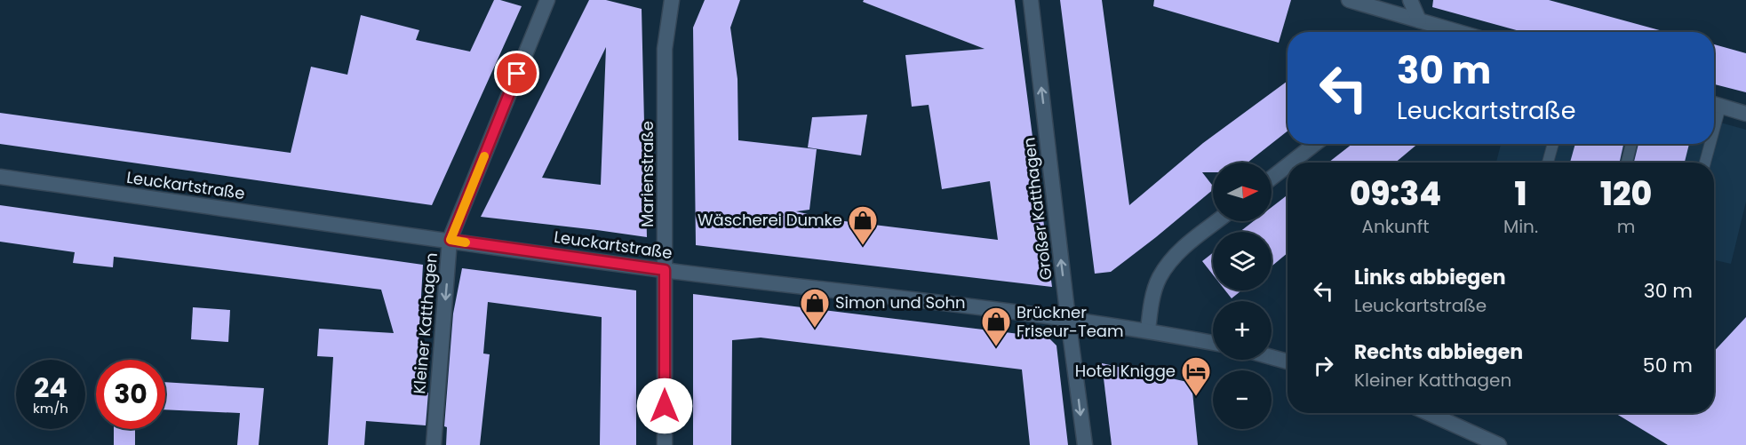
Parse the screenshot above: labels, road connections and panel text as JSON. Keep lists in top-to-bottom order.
{
  "streets": {
    "street": [
      "Marienstraße",
      "Leuckartstraße",
      "Großer Katthagen",
      "Kleiner Katthagen"
    ]
  },
  "crossings": [
    ["Marienstraße", "Leuckartstraße"],
    ["Leuckartstraße", "Großer Katthagen"],
    ["Leuckartstraße", "Kleiner Katthagen"]
  ],
  "one_way": ["Kleiner Katthagen"],
  "places": {
    "shop": ["Wäscherei Dumke", "Simon und Sohn", "Brückner Friseur-Team"],
    "hotel": ["Hotel Knigge"]
  },
  "north": "right",
  "page": {
    "turn": ["30 m", "Leuckartstraße"],
    "map_buttons": ["+", "−"],
    "eta": [
      "09:34",
      "Ankunft",
      "1",
      "Min.",
      "120",
      "m"
    ],
    "list": [
      {
        "name": "Links abbiegen",
        "note": "Leuckartstraße",
        "value": "30 m"
      },
      {
        "name": "Rechts abbiegen",
        "note": "Kleiner Katthagen",
        "value": "50 m"
      }
    ],
    "speed": "24 km/h",
    "limit": "30"
  }
}
